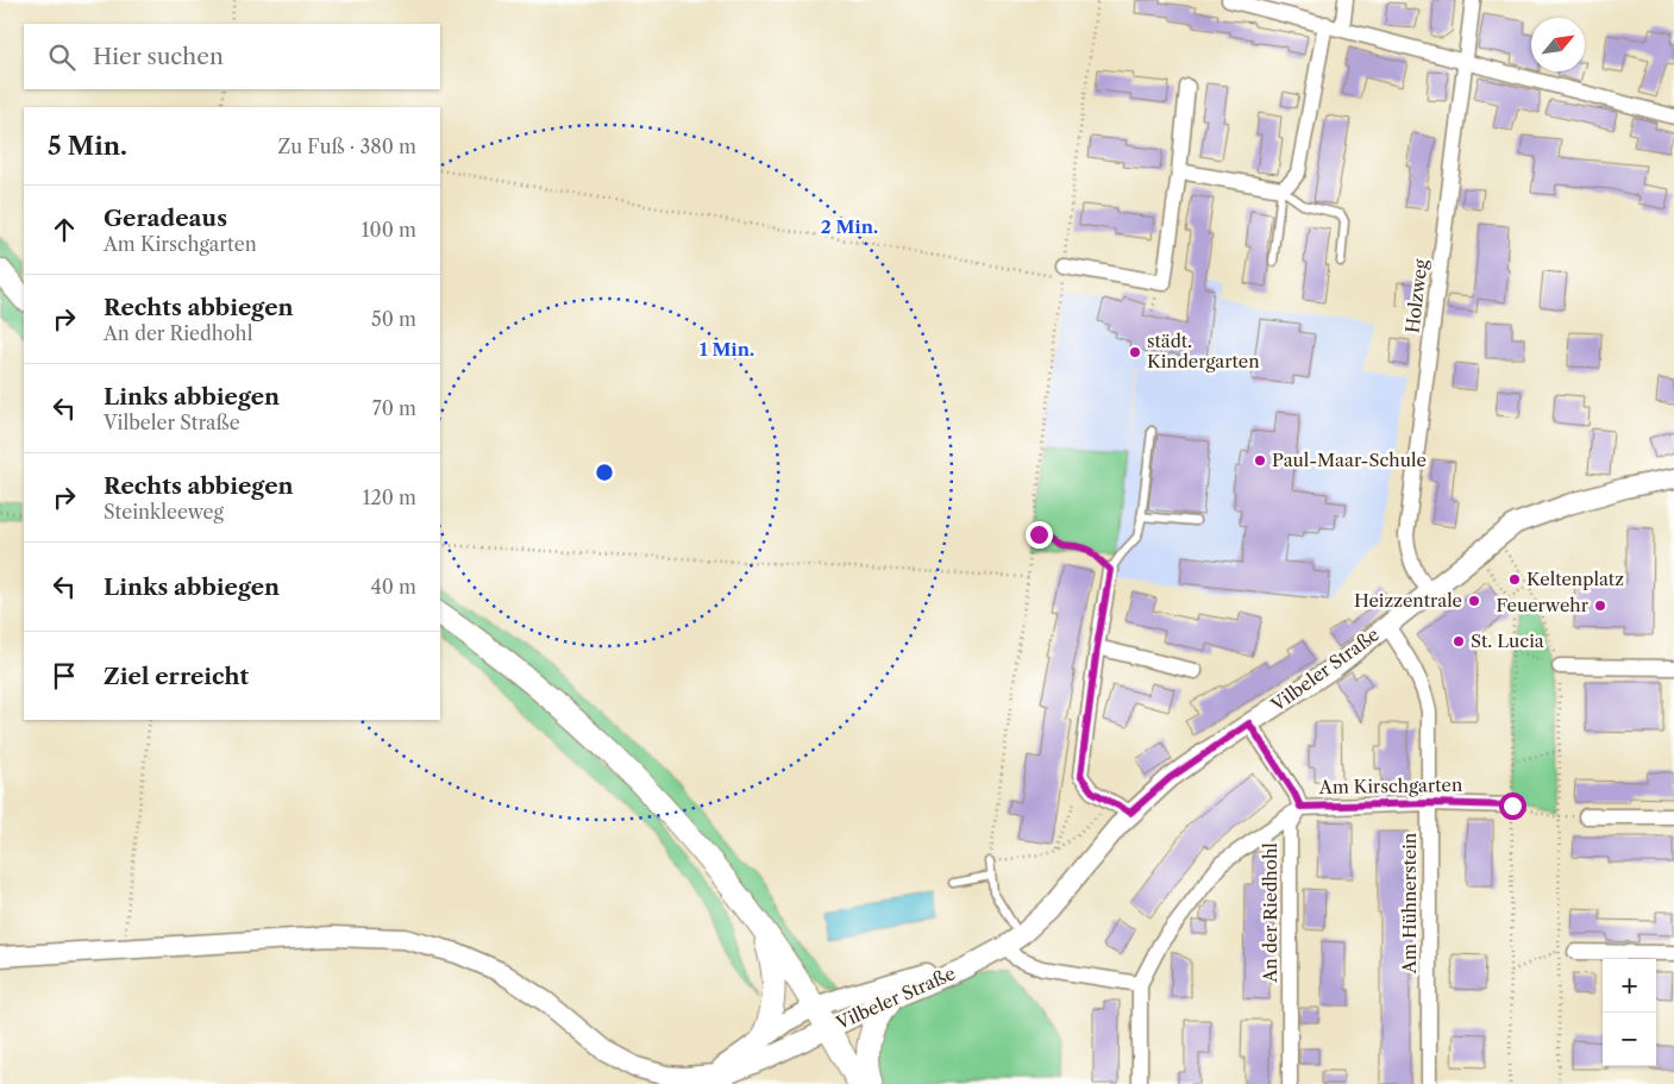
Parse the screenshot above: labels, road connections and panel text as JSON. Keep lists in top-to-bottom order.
{
  "streets": {
    "street": [
      "Holzweg",
      "Vilbeler Straße",
      "Am Kirschgarten",
      "Am Hühnerstein",
      "An der Riedhohl"
    ]
  },
  "crossings": [
    ["Holzweg", "Vilbeler Straße"],
    ["Vilbeler Straße", "Am Hühnerstein"],
    ["Am Kirschgarten", "Am Hühnerstein"],
    ["Am Kirschgarten", "An der Riedhohl"]
  ],
  "places": [
    "städt. Kindergarten",
    "Paul-Maar-Schule",
    "Keltenplatz",
    "Heizzentrale",
    "Feuerwehr",
    "St. Lucia"
  ],
  "north": "top right",
  "page": {
    "search": "Hier suchen",
    "heading": ["5 Min.", "Zu Fuß · 380 m"],
    "list": [
      ["Geradeaus", "Am Kirschgarten", "100 m"],
      ["Rechts abbiegen", "An der Riedhohl", "50 m"],
      ["Links abbiegen", "Vilbeler Straße", "70 m"],
      ["Rechts abbiegen", "Steinkleeweg", "120 m"],
      ["Links abbiegen", "40 m"],
      "Ziel erreicht"
    ],
    "map_buttons": ["+", "−"]
  },
  "rings": ["2 Min.", "1 Min."]
}
